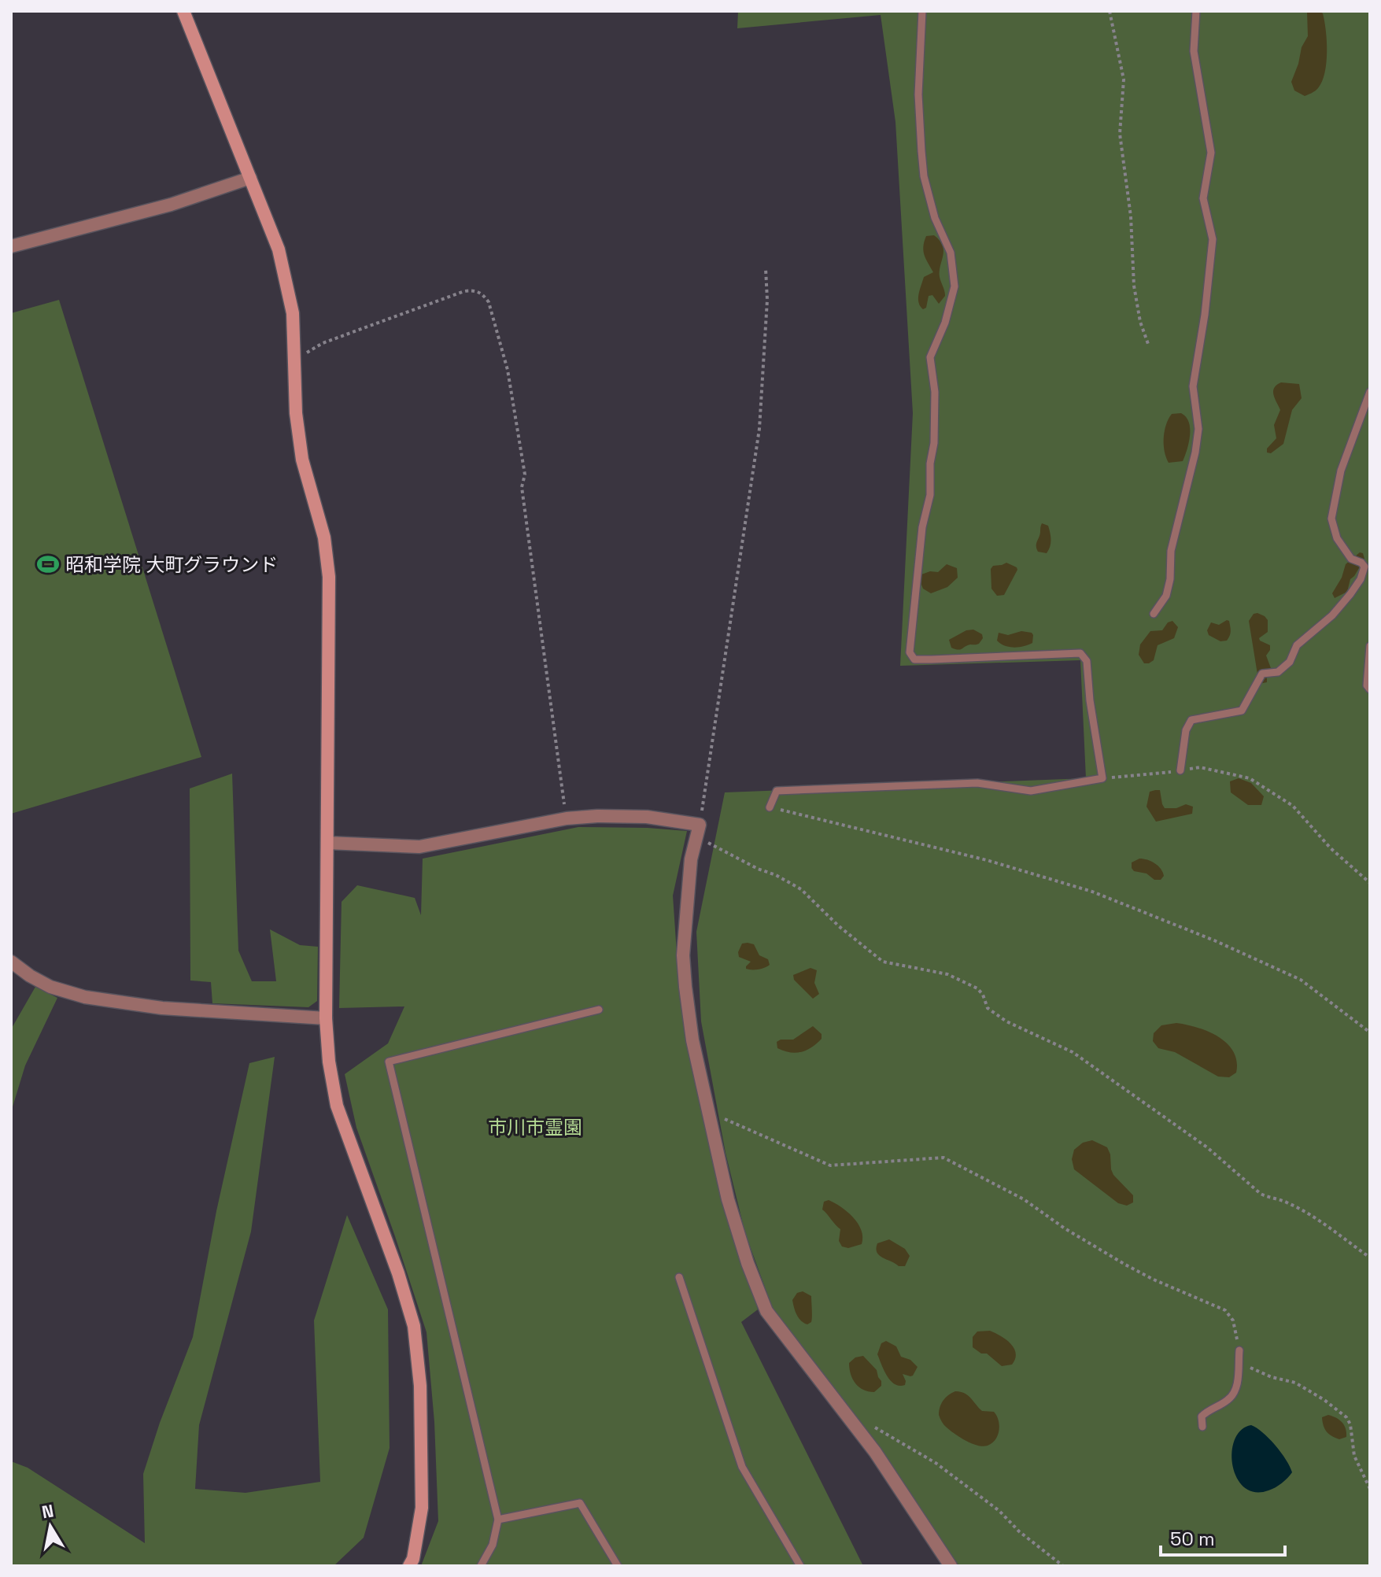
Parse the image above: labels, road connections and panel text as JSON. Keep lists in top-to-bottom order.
{
  "parks": ["市川市霊園"],
  "places": {
    "sports": ["昭和学院 大町グラウンド"]
  },
  "scale_bar": "50 m",
  "north": "top"
}
